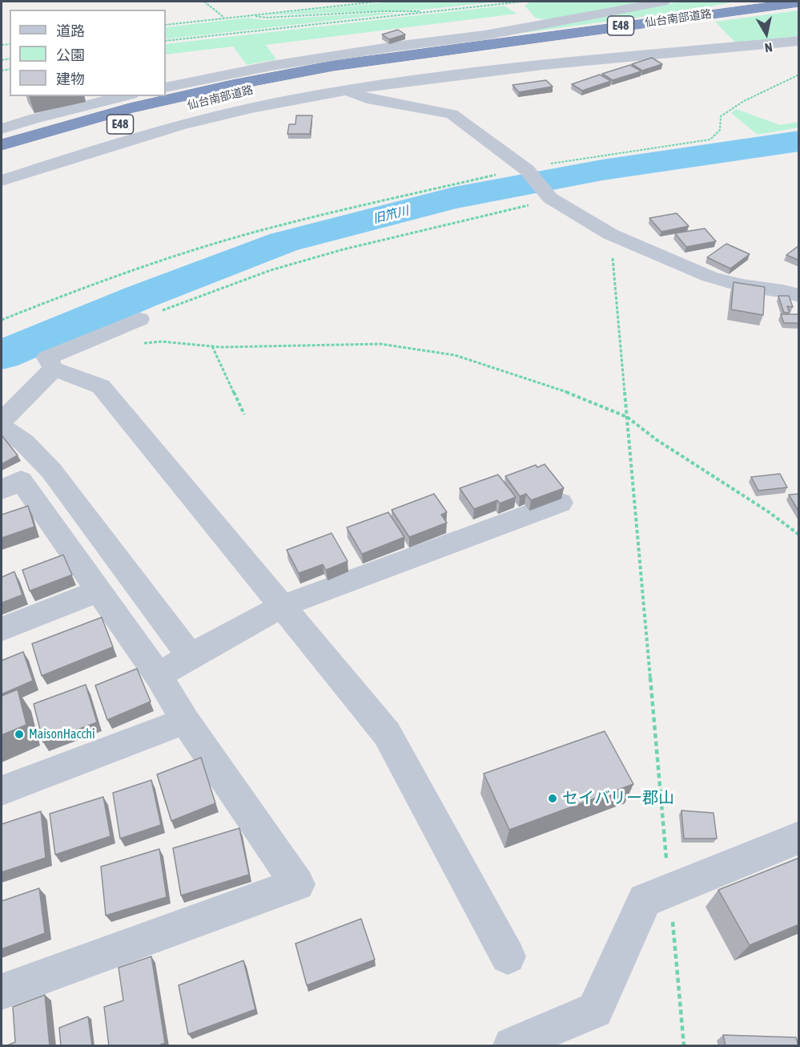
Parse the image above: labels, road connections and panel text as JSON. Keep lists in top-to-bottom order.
{
  "streets": {
    "highway": ["仙台南部道路", "E48"]
  },
  "water": ["旧笊川"],
  "places": ["MaisonHacchi", "セイバリー郡山"],
  "legend": ["道路", "公園", "建物"],
  "north": "bottom"
}
